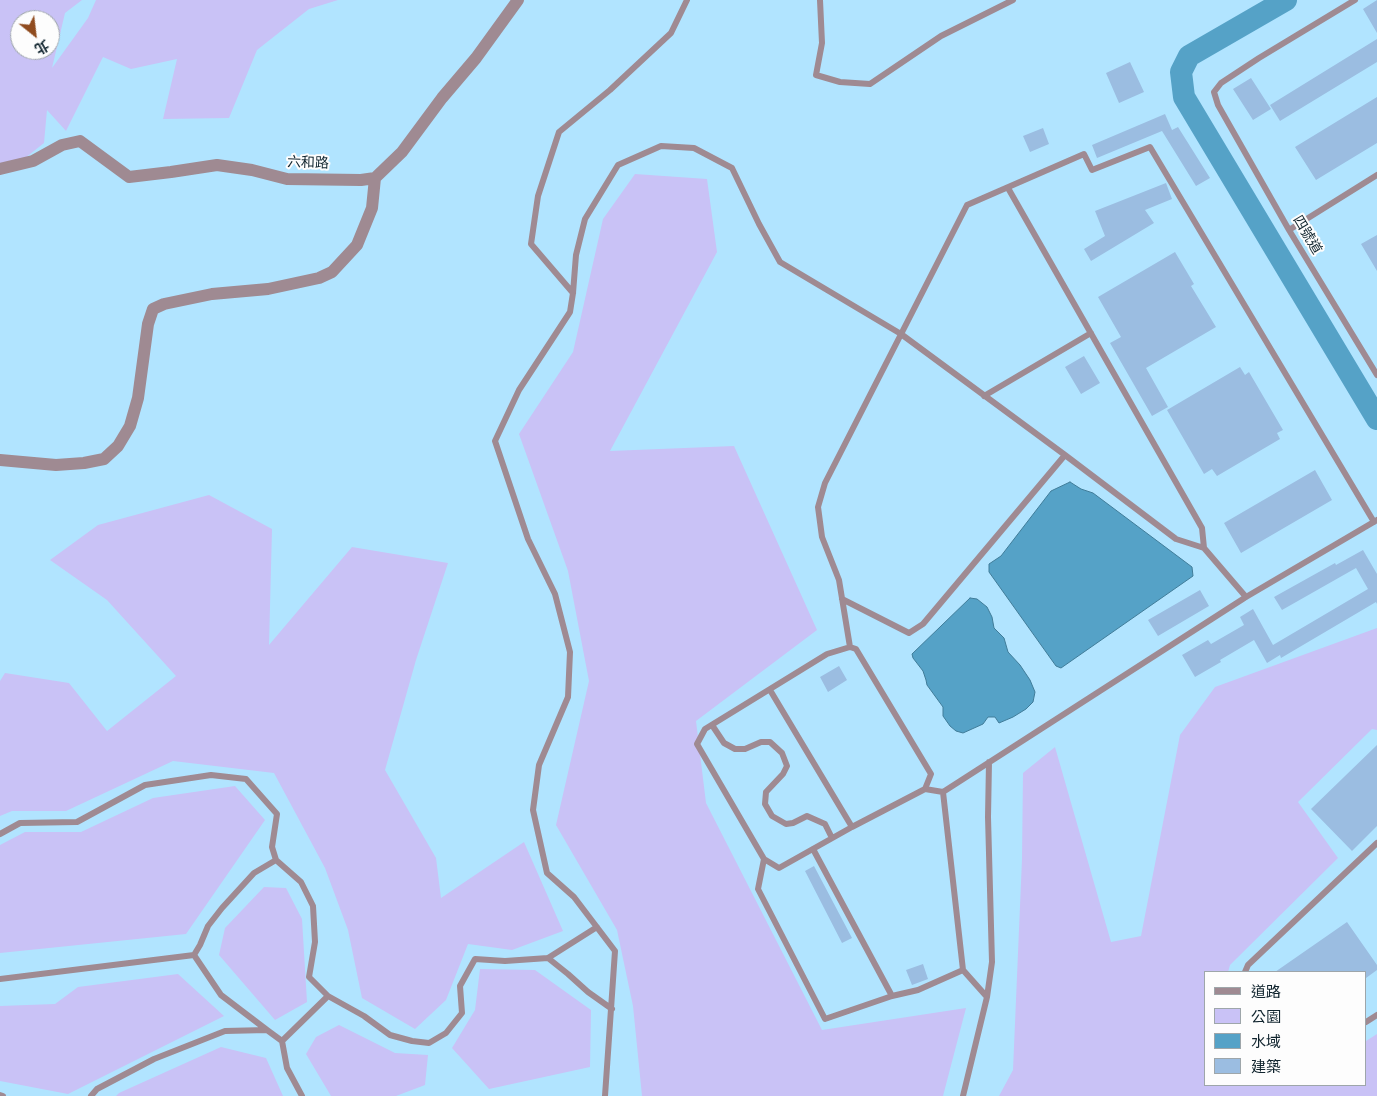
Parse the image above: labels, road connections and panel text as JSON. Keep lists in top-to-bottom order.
{
  "streets": {
    "street": ["六和路"],
    "lane": ["四號道"]
  },
  "legend": [
    "道路",
    "公園",
    "水域",
    "建築"
  ],
  "north": "bottom right"
}
